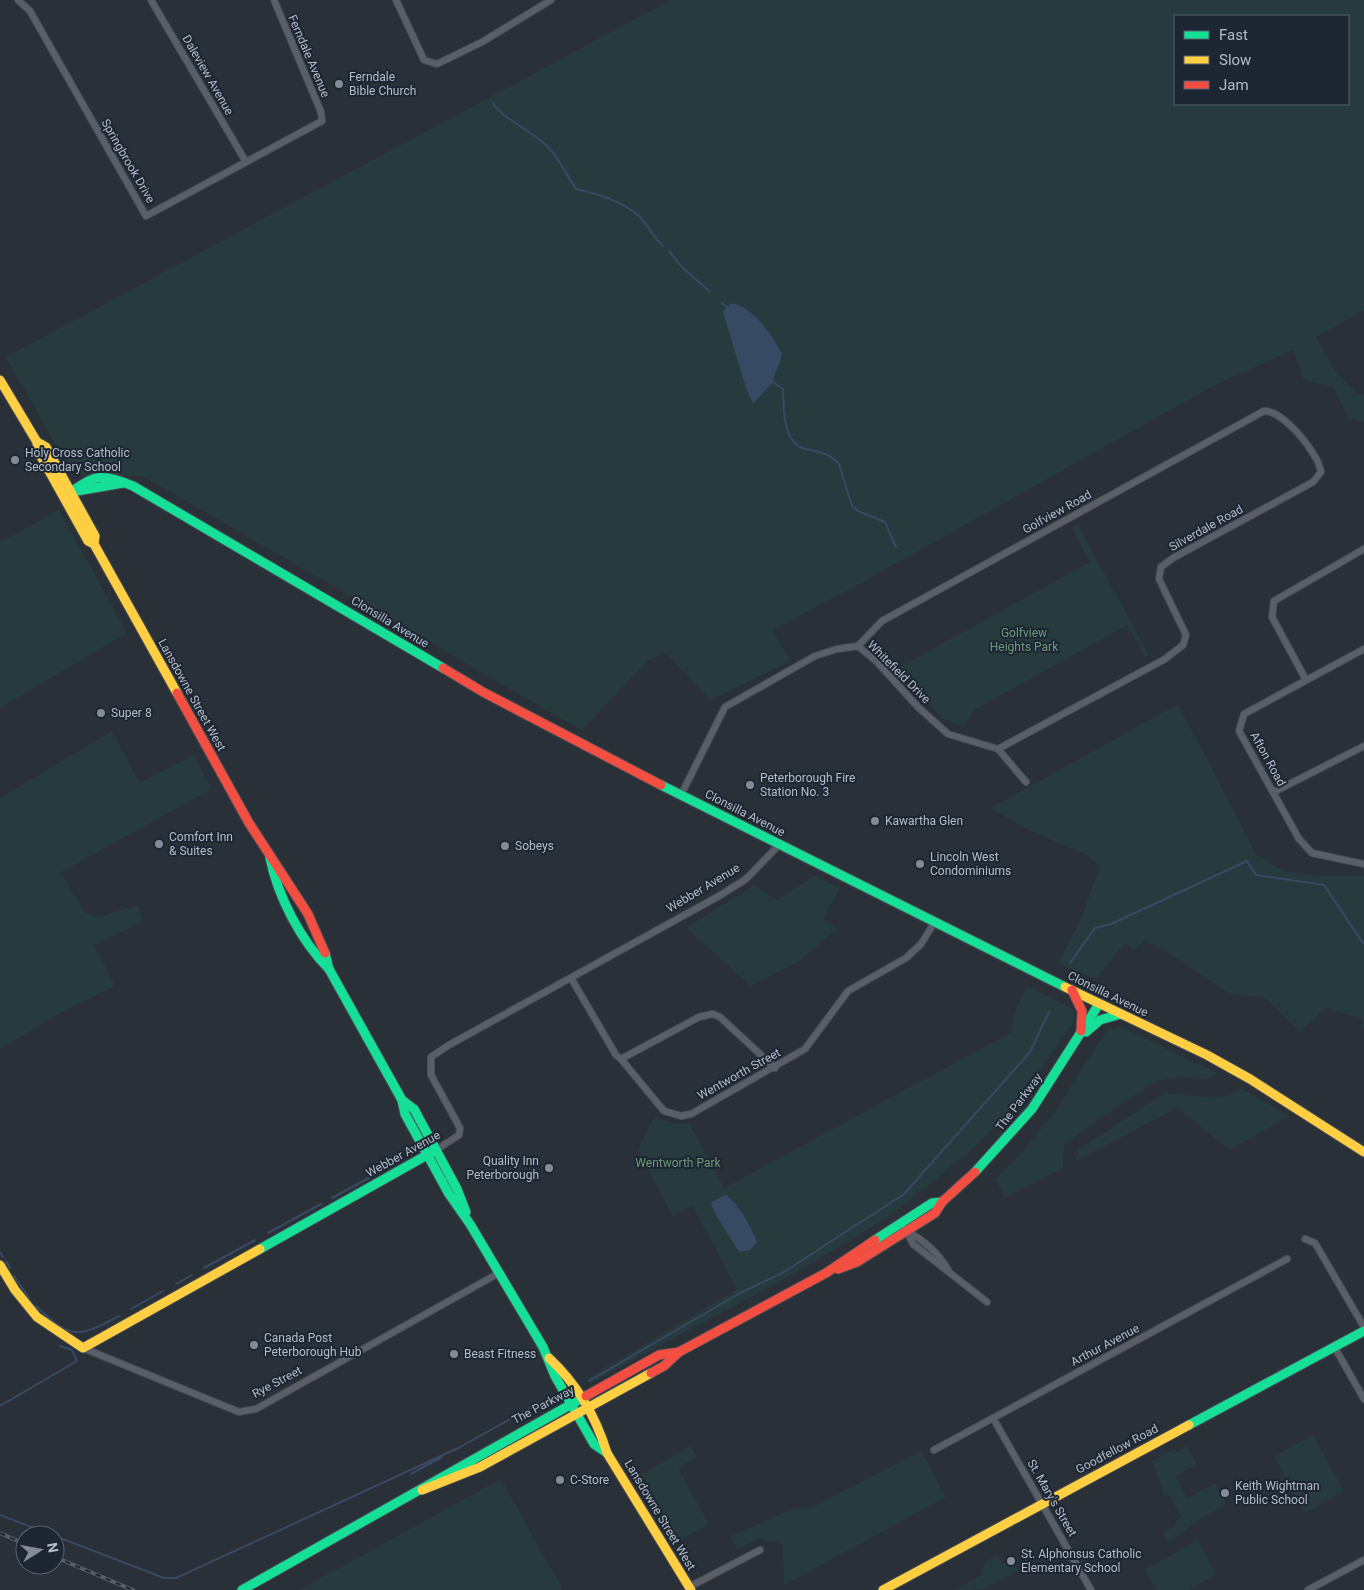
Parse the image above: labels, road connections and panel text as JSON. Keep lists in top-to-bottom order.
{
  "streets": {
    "main road": [
      "Clonsilla Avenue",
      "Lansdowne Street West",
      "Webber Avenue",
      "The Parkway",
      "Rye Street",
      "Goodfellow Road"
    ],
    "street": [
      "Ferndale Avenue",
      "Daleview Avenue",
      "Springbrook Drive",
      "Golfview Road",
      "Silverdale Road",
      "Whitefield Drive",
      "Afton Road",
      "Wentworth Street",
      "Arthur Avenue",
      "St. Mary's Street"
    ]
  },
  "crossings": [
    ["Ferndale Avenue", "Springbrook Drive"],
    ["Daleview Avenue", "Springbrook Drive"],
    ["Golfview Road", "Silverdale Road"],
    ["Golfview Road", "Whitefield Drive"],
    ["Silverdale Road", "Whitefield Drive"],
    ["Clonsilla Avenue", "Whitefield Drive"],
    ["Clonsilla Avenue", "Lansdowne Street West"],
    ["Clonsilla Avenue", "Webber Avenue"],
    ["Clonsilla Avenue", "Wentworth Street"],
    ["Clonsilla Avenue", "The Parkway"],
    ["Lansdowne Street West", "Webber Avenue"],
    ["Lansdowne Street West", "The Parkway"],
    ["Lansdowne Street West", "Rye Street"],
    ["Webber Avenue", "Wentworth Street"],
    ["Webber Avenue", "Rye Street"],
    ["Arthur Avenue", "St. Mary's Street"],
    ["Goodfellow Road", "St. Mary's Street"]
  ],
  "parks": ["Golfview Heights Park", "Wentworth Park"],
  "places": [
    "Ferndale Bible Church",
    "Holy Cross Catholic Secondary School",
    "Super 8",
    "Peterborough Fire Station No. 3",
    "Kawartha Glen",
    "Comfort Inn & Suites",
    "Sobeys",
    "Lincoln West Condominiums",
    "Quality Inn Peterborough",
    "Canada Post Peterborough Hub",
    "Beast Fitness",
    "C-Store",
    "Keith Wightman Public School",
    "St. Alphonsus Catholic Elementary School"
  ],
  "legend": ["Fast", "Slow", "Jam"],
  "north": "right"
}
